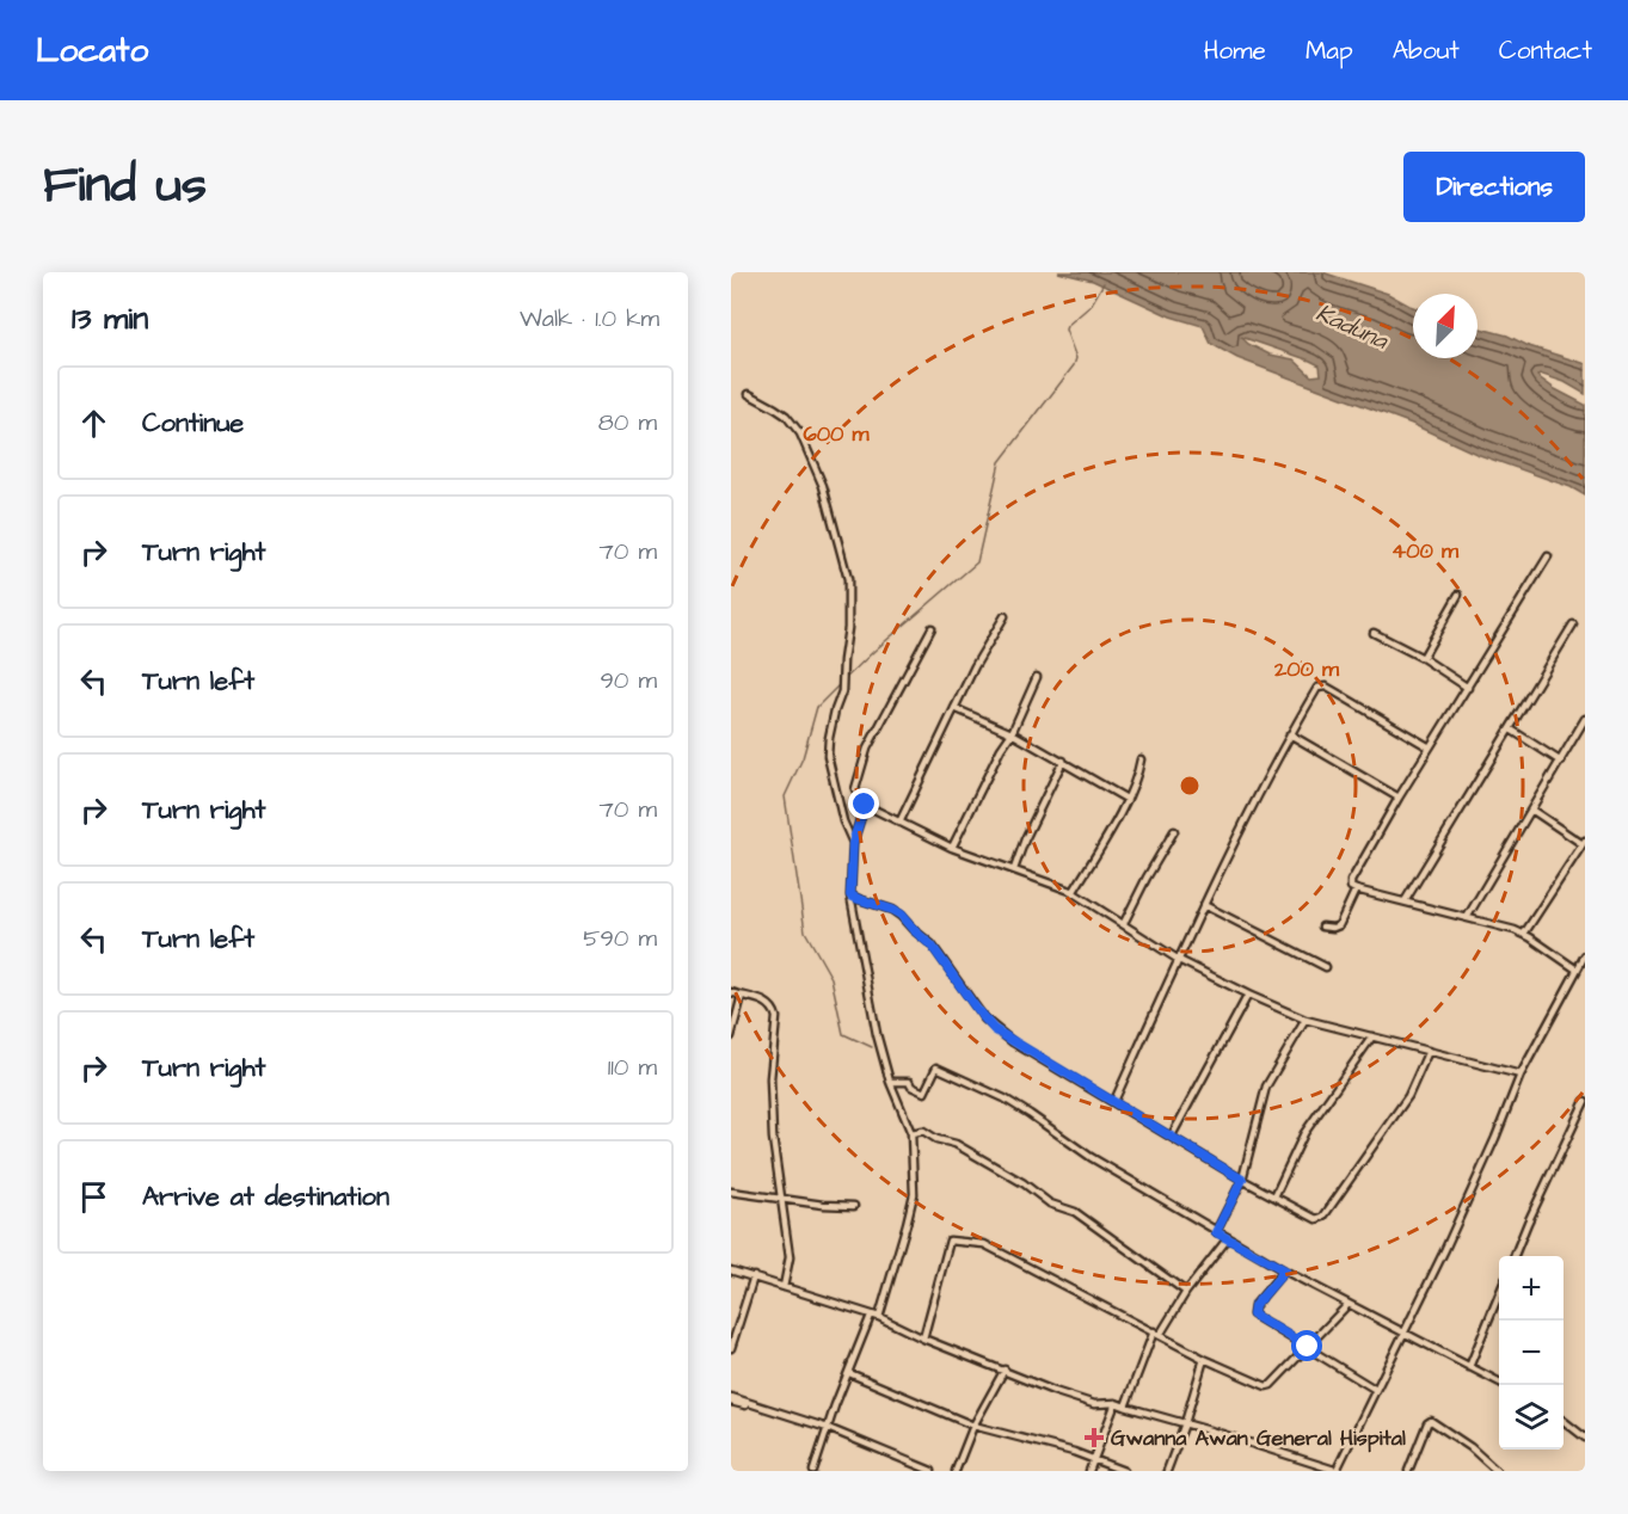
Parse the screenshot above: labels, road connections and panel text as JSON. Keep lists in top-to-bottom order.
{
  "water": ["Kaduna"],
  "places": {
    "health": ["Gwanna Awan General Hispital"]
  },
  "north": "top right",
  "page": {
    "header": "Locato",
    "nav": [
      "Home",
      "Map",
      "About",
      "Contact"
    ],
    "title": "Find us",
    "buttons": "Directions",
    "heading": ["13 min", "Walk · 1.0 km"],
    "list": [
      ["Continue", "80 m"],
      ["Turn right", "70 m"],
      ["Turn left", "90 m"],
      ["Turn right", "70 m"],
      ["Turn left", "590 m"],
      ["Turn right", "110 m"],
      "Arrive at destination"
    ],
    "map_buttons": ["+", "−"]
  },
  "rings": ["600 m", "400 m", "200 m"]
}
